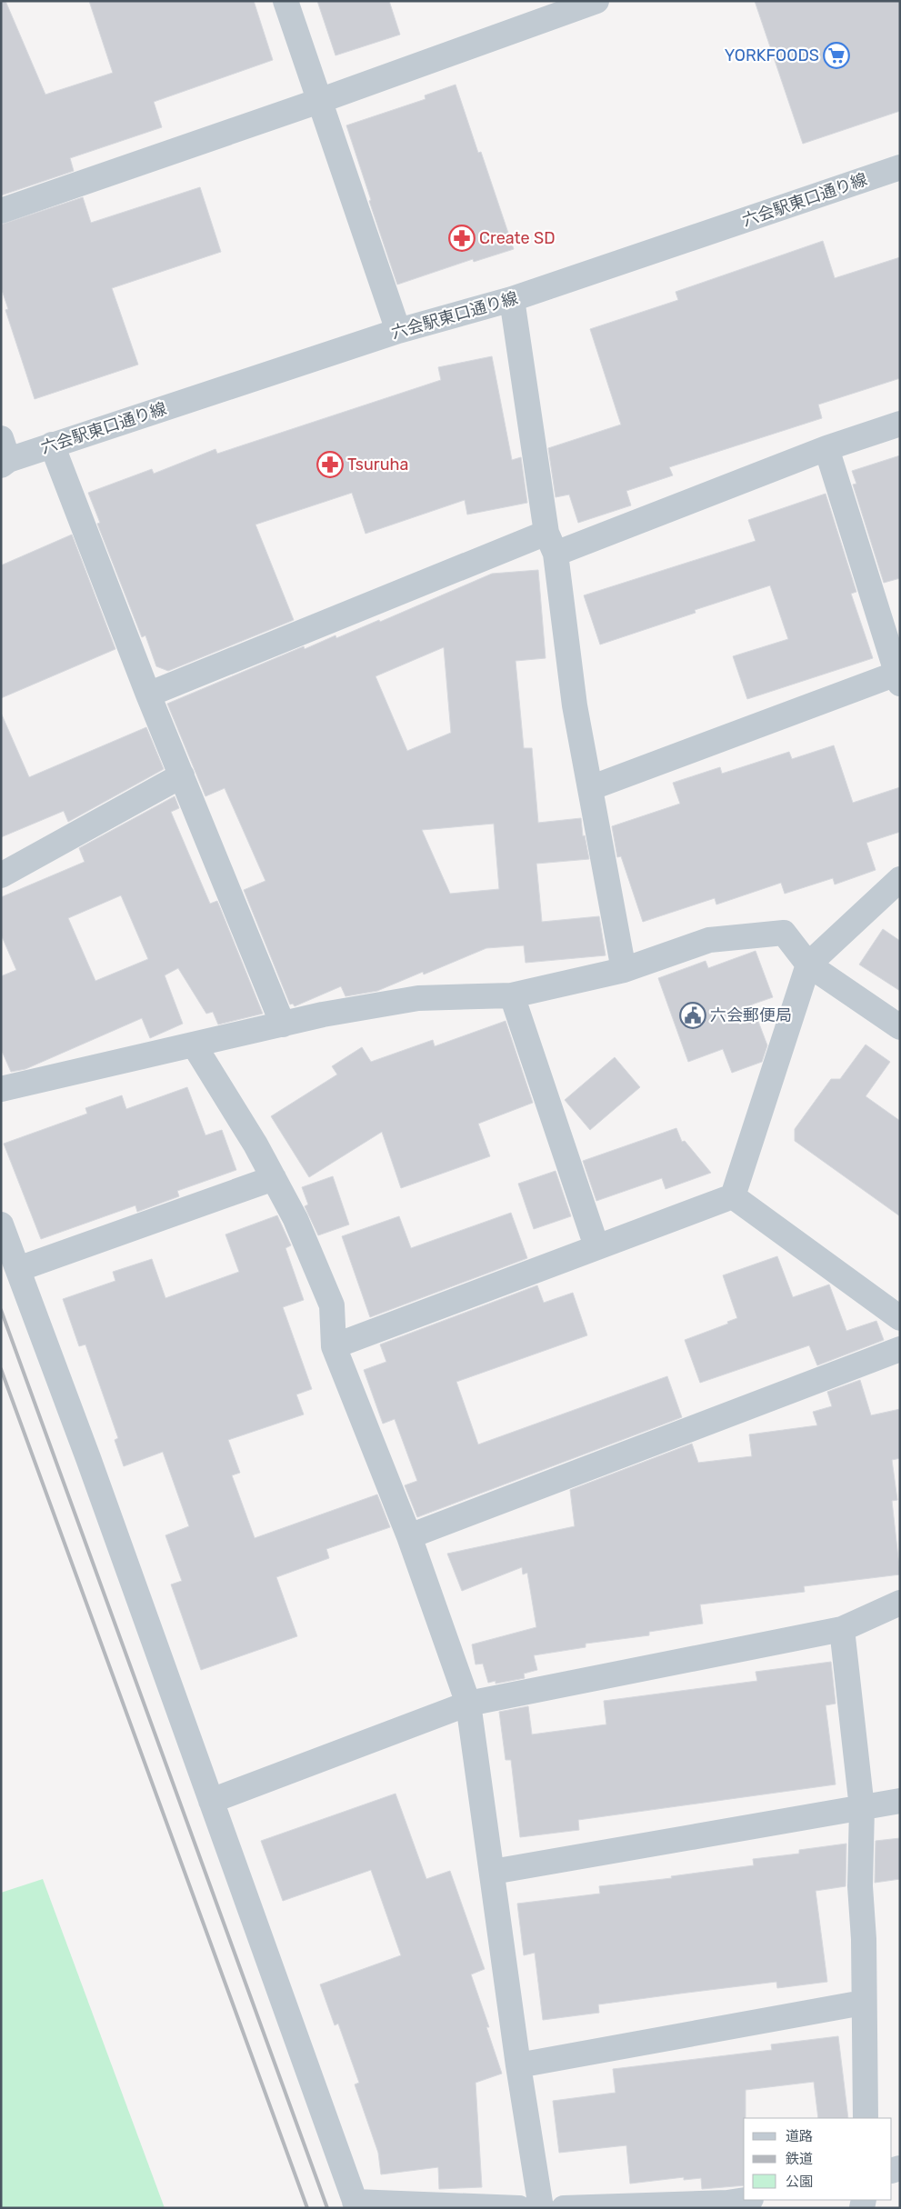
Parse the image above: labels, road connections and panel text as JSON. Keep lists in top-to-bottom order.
{
  "streets": {
    "street": ["六会駅東口通り線"]
  },
  "places": {
    "supermarket": ["YORKFOODS"],
    "pharmacy": ["Create SD", "Tsuruha"],
    "public building": ["六会郵便局"]
  },
  "legend": ["道路", "鉄道", "公園"]
}
